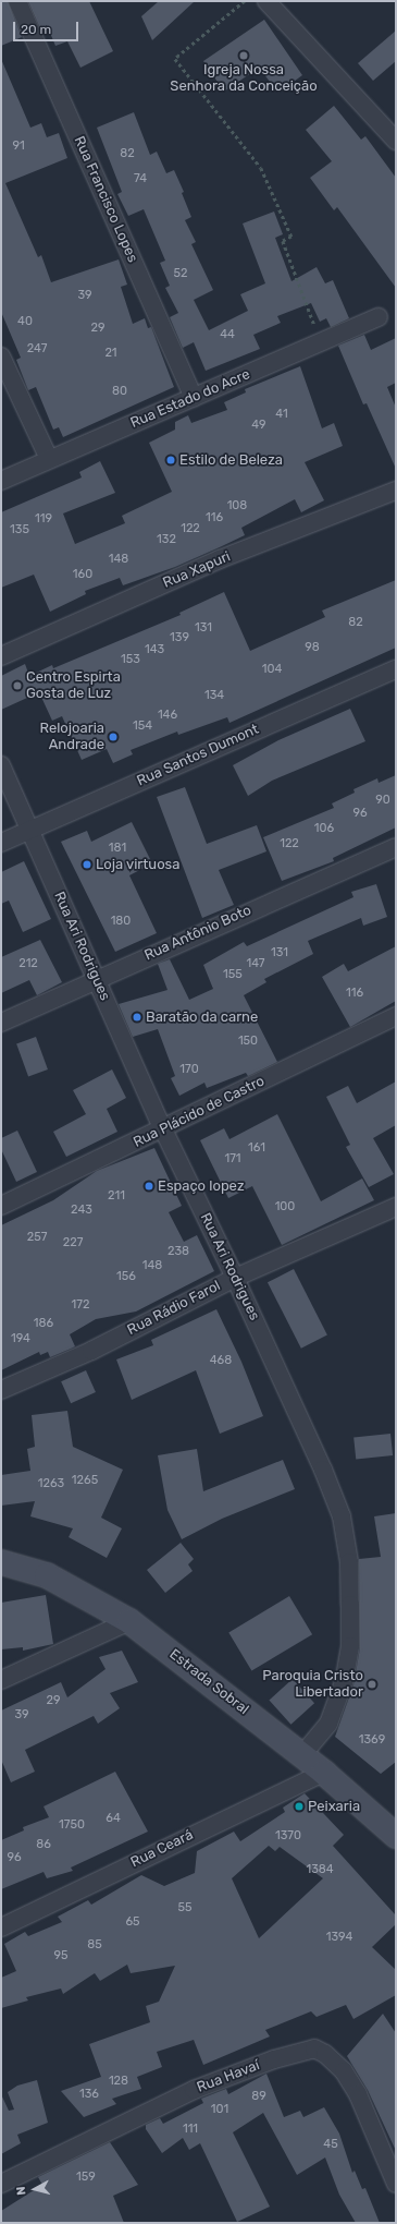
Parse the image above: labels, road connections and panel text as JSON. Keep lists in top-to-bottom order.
{
  "streets": {
    "street": [
      "Rua Francisco Lopes",
      "Rua Estado do Acre",
      "Rua Xapuri",
      "Rua Santos Dumont",
      "Rua Antônio Boto",
      "Rua Ari Rodrigues",
      "Rua Plácido de Castro",
      "Rua Rádio Farol",
      "Estrada Sobral",
      "Rua Ceará",
      "Rua Havaí"
    ]
  },
  "crossings": [
    ["Rua Francisco Lopes", "Rua Estado do Acre"],
    ["Rua Santos Dumont", "Rua Ari Rodrigues"],
    ["Rua Antônio Boto", "Rua Ari Rodrigues"],
    ["Rua Ari Rodrigues", "Rua Plácido de Castro"],
    ["Rua Ari Rodrigues", "Rua Rádio Farol"],
    ["Rua Ari Rodrigues", "Estrada Sobral"],
    ["Estrada Sobral", "Rua Ceará"]
  ],
  "places": [
    "Igreja Nossa Senhora da Conceição",
    "Estilo de Beleza",
    "Centro Espirta Gosta de Luz",
    "Relojoaria Andrade",
    "Loja virtuosa",
    "Baratão da carne",
    "Espaço lopez",
    "Paroquia Cristo Libertador",
    "Peixaria"
  ],
  "house_numbers": [
    "91",
    "82",
    "74",
    "52",
    "39",
    "40",
    "29",
    "44",
    "247",
    "21",
    "80",
    "41",
    "49",
    "108",
    "116",
    "119",
    "122",
    "135",
    "132",
    "148",
    "160",
    "82",
    "131",
    "139",
    "98",
    "143",
    "153",
    "104",
    "134",
    "146",
    "154",
    "90",
    "96",
    "106",
    "122",
    "181",
    "180",
    "131",
    "212",
    "147",
    "155",
    "116",
    "150",
    "170",
    "161",
    "171",
    "211",
    "100",
    "243",
    "257",
    "227",
    "238",
    "148",
    "156",
    "172",
    "186",
    "194",
    "468",
    "1265",
    "1263",
    "29",
    "39",
    "1369",
    "64",
    "1750",
    "1370",
    "86",
    "96",
    "1384",
    "55",
    "65",
    "1394",
    "85",
    "95",
    "128",
    "136",
    "89",
    "101",
    "111",
    "45",
    "159"
  ],
  "scale_bar": "20 m",
  "north": "left"
}
